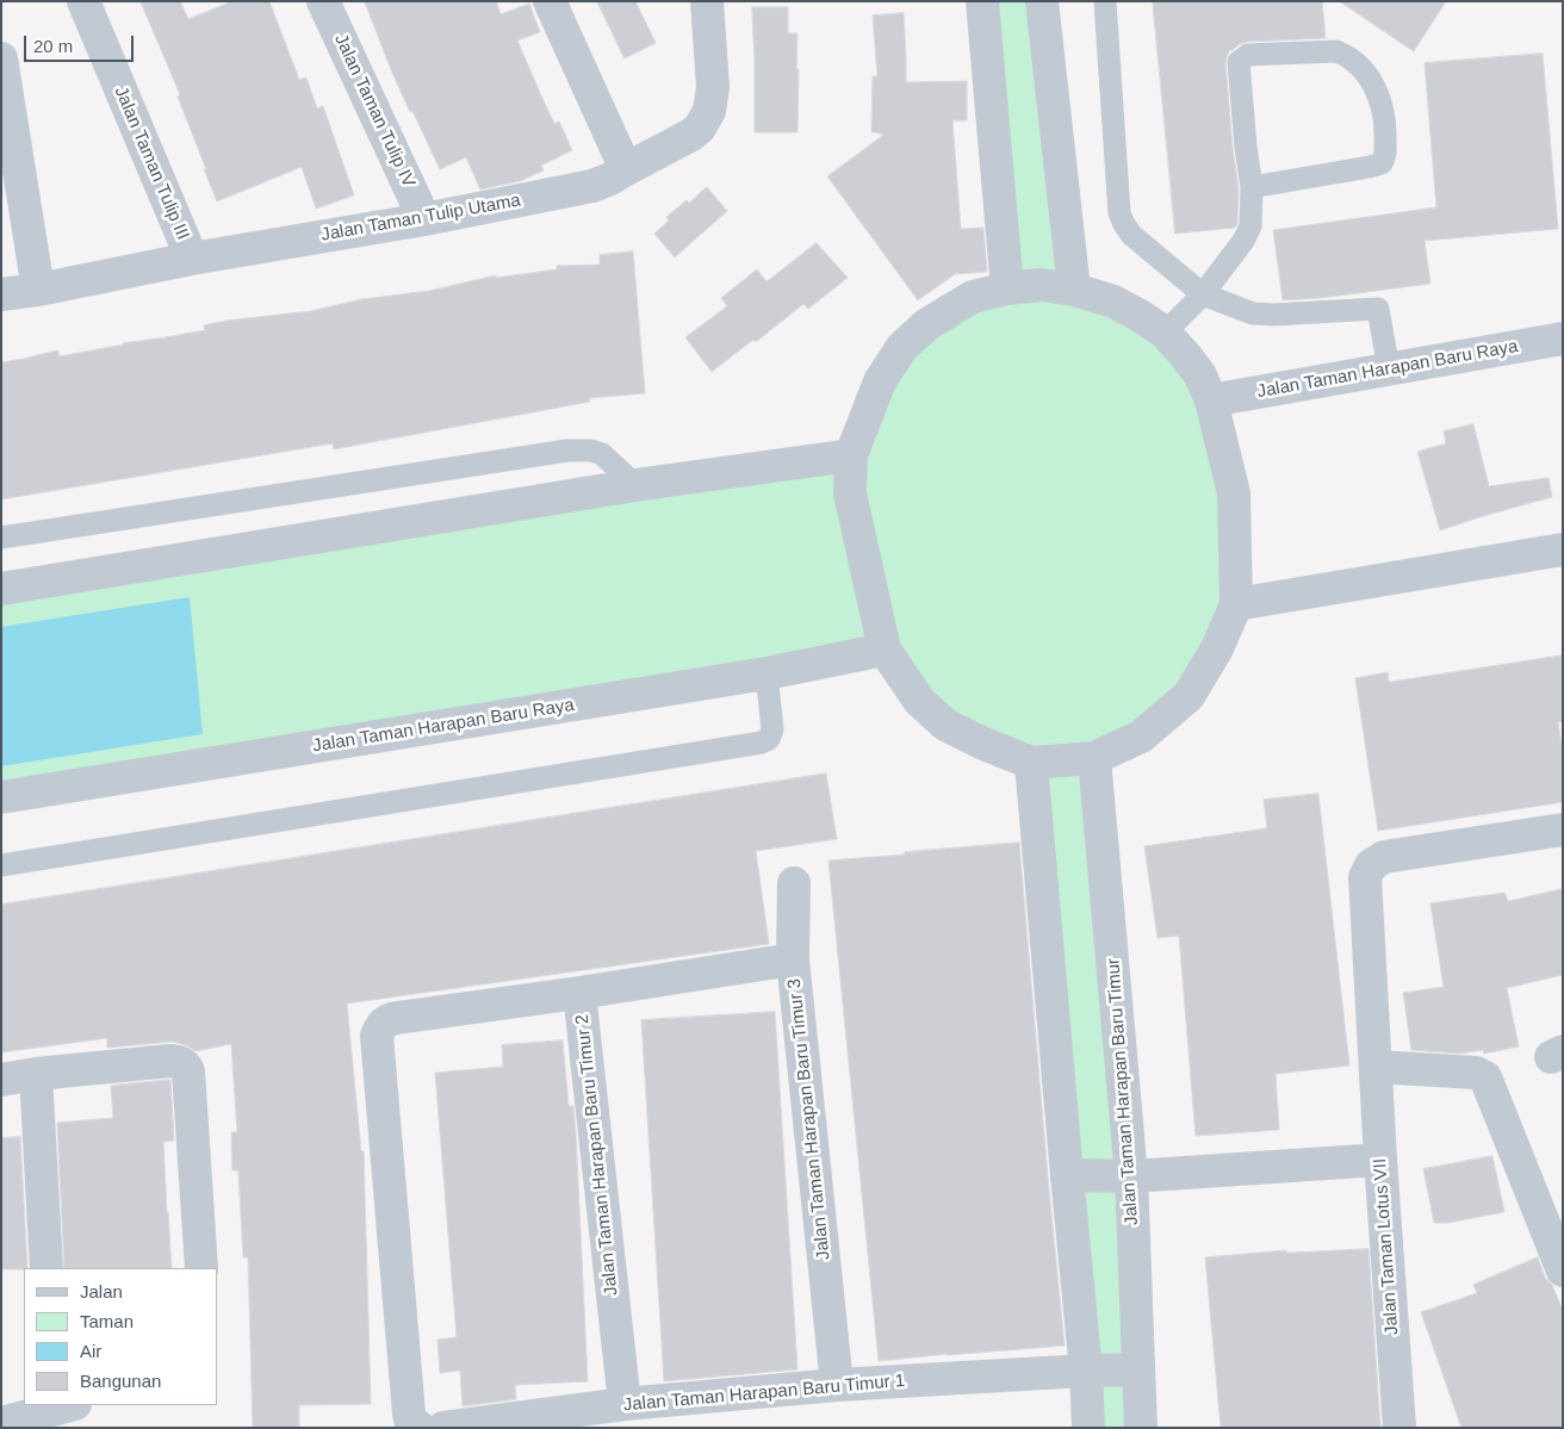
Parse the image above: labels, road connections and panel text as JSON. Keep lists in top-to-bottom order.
{
  "streets": {
    "street": [
      "Jalan Taman Tulip IV",
      "Jalan Taman Tulip III",
      "Jalan Taman Tulip Utama",
      "Jalan Taman Harapan Baru Raya",
      "Jalan Taman Harapan Baru Timur",
      "Jalan Taman Harapan Baru Timur 3",
      "Jalan Taman Harapan Baru Timur 2",
      "Jalan Taman Lotus VII",
      "Jalan Taman Harapan Baru Timur 1"
    ]
  },
  "crossings": [
    ["Jalan Taman Tulip IV", "Jalan Taman Tulip Utama"],
    ["Jalan Taman Tulip III", "Jalan Taman Tulip Utama"],
    ["Jalan Taman Harapan Baru Timur", "Jalan Taman Harapan Baru Timur 1"],
    ["Jalan Taman Harapan Baru Timur 3", "Jalan Taman Harapan Baru Timur 2"],
    ["Jalan Taman Harapan Baru Timur 3", "Jalan Taman Harapan Baru Timur 1"],
    ["Jalan Taman Harapan Baru Timur 2", "Jalan Taman Harapan Baru Timur 1"]
  ],
  "legend": [
    "Jalan",
    "Taman",
    "Air",
    "Bangunan"
  ],
  "scale_bar": "20 m"
}
